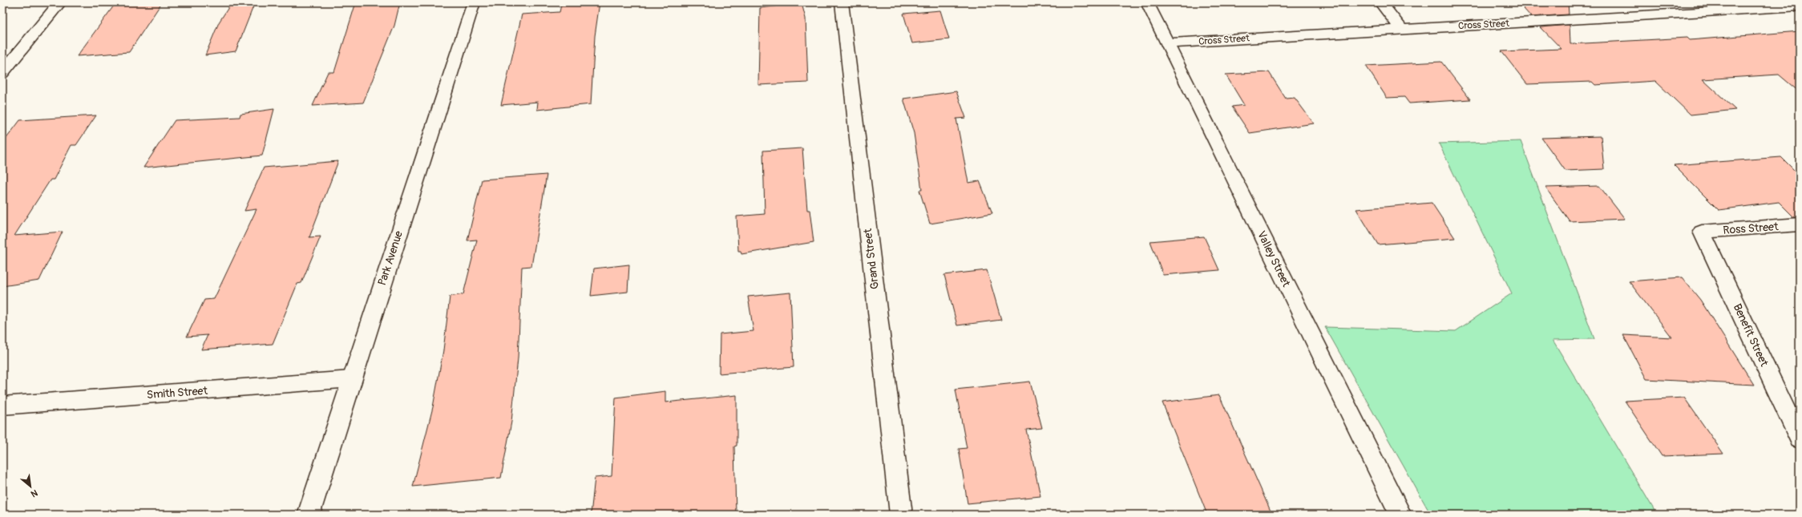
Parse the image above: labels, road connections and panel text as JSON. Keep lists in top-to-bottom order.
{
  "streets": {
    "street": [
      "Cross Street",
      "Ross Street",
      "Park Avenue",
      "Grand Street",
      "Valley Street",
      "Benefit Street",
      "Smith Street"
    ]
  },
  "crossings": [
    ["Cross Street", "Valley Street"],
    ["Ross Street", "Benefit Street"],
    ["Park Avenue", "Smith Street"]
  ],
  "north": "bottom right"
}
